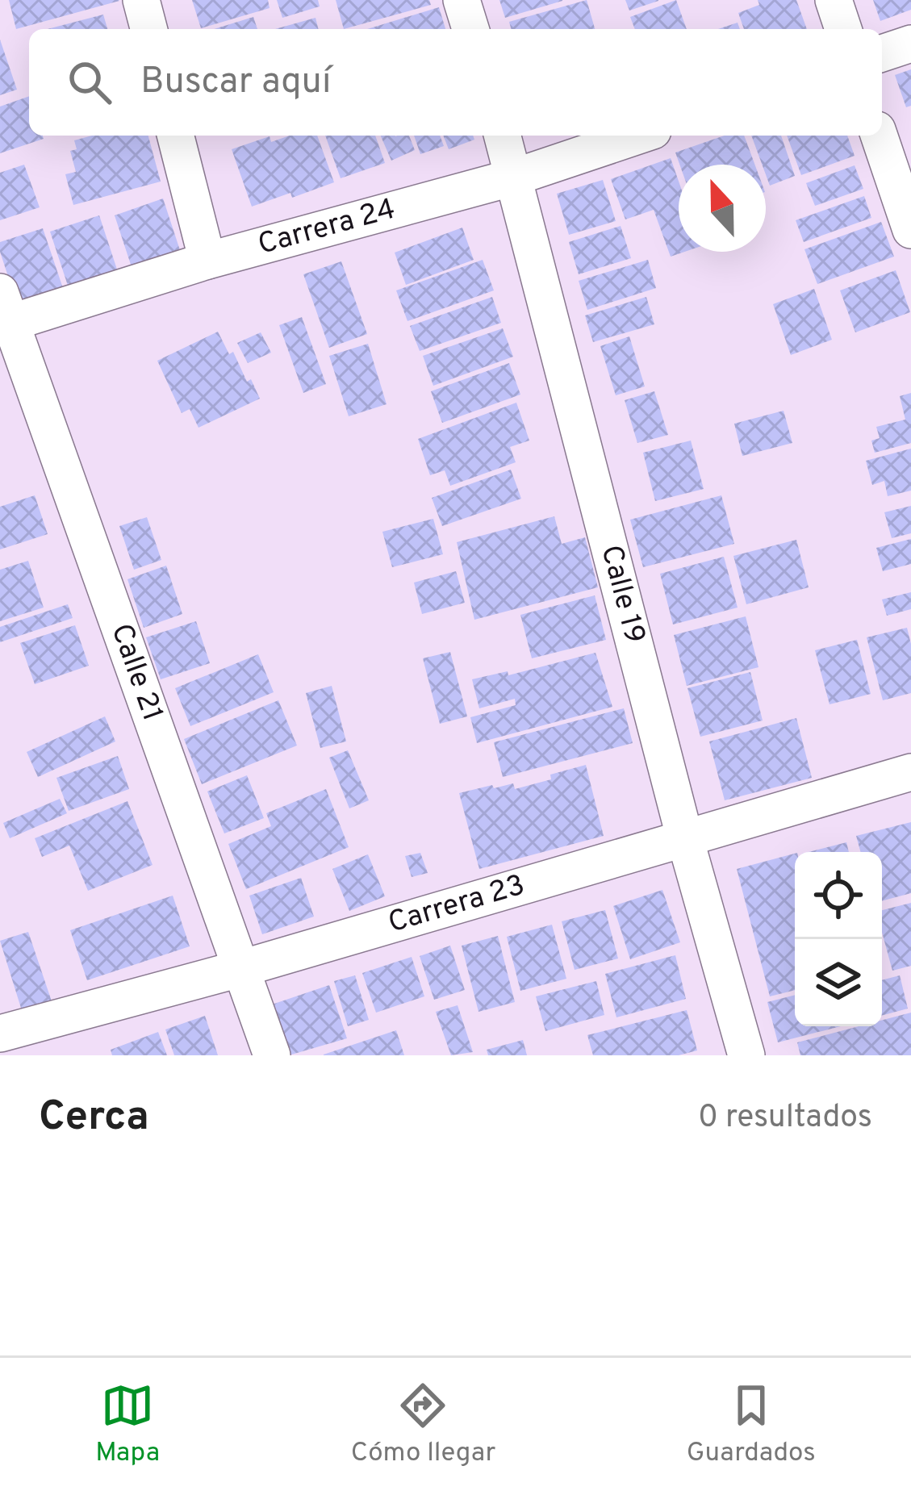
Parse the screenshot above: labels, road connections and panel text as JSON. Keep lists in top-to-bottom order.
{
  "streets": {
    "street": [
      "Carrera 24",
      "Calle 19",
      "Calle 21",
      "Carrera 23"
    ]
  },
  "crossings": [
    ["Carrera 24", "Calle 19"],
    ["Carrera 24", "Calle 21"],
    ["Calle 19", "Carrera 23"],
    ["Calle 21", "Carrera 23"]
  ],
  "north": "top",
  "page": {
    "search": "Buscar aquí",
    "heading": ["Cerca", "0 resultados"],
    "nav": ["Mapa", "Cómo llegar", "Guardados"]
  }
}
